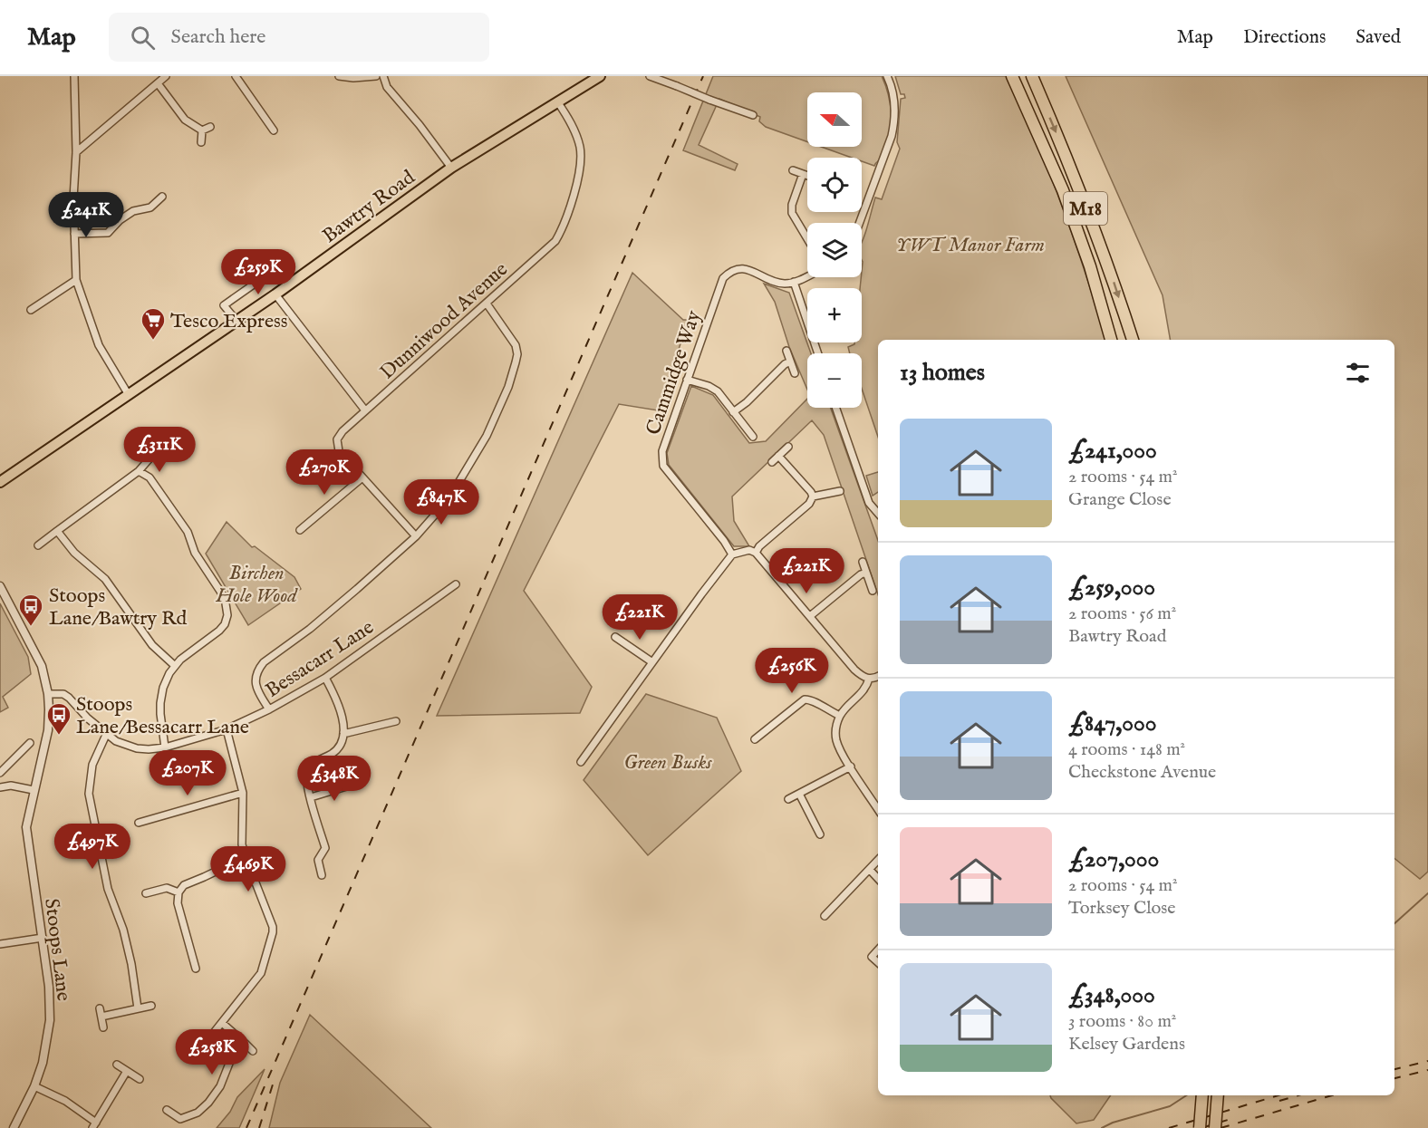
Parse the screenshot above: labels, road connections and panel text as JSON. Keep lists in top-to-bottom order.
{
  "streets": {
    "highway": ["Bawtry Road", "M18"],
    "street": [
      "Dunniwood Avenue",
      "Cammidge Way",
      "Bessacarr Lane",
      "Stoops Lane"
    ]
  },
  "crossings": [
    ["Bawtry Road", "Dunniwood Avenue"],
    ["Bessacarr Lane", "Stoops Lane"]
  ],
  "parks": ["YWT Manor Farm", "Birchen Hole Wood", "Green Busks"],
  "places": {
    "supermarket": ["Tesco Express"],
    "bus stop": ["Stoops Lane/Bawtry Rd", "Stoops Lane/Bessacarr Lane"]
  },
  "north": "left",
  "page": {
    "header": "Map",
    "search": "Search here",
    "nav": ["Map", "Directions", "Saved"],
    "map_buttons": ["+", "−"],
    "price": [
      "£241K",
      "£259K",
      "£311K",
      "£270K",
      "£847K",
      "£221K",
      "£221K",
      "£256K",
      "£207K",
      "£348K",
      "£497K",
      "£469K",
      "£258K"
    ],
    "heading": "13 homes",
    "list": [
      {
        "name": "£241,000",
        "note": "2 rooms · 54 m² · Grange Close"
      },
      {
        "name": "£259,000",
        "note": "2 rooms · 56 m² · Bawtry Road"
      },
      {
        "name": "£847,000",
        "note": "4 rooms · 148 m² · Checkstone Avenue"
      },
      {
        "name": "£207,000",
        "note": "2 rooms · 54 m² · Torksey Close"
      },
      {
        "name": "£348,000",
        "note": "3 rooms · 80 m² · Kelsey Gardens"
      }
    ]
  }
}
